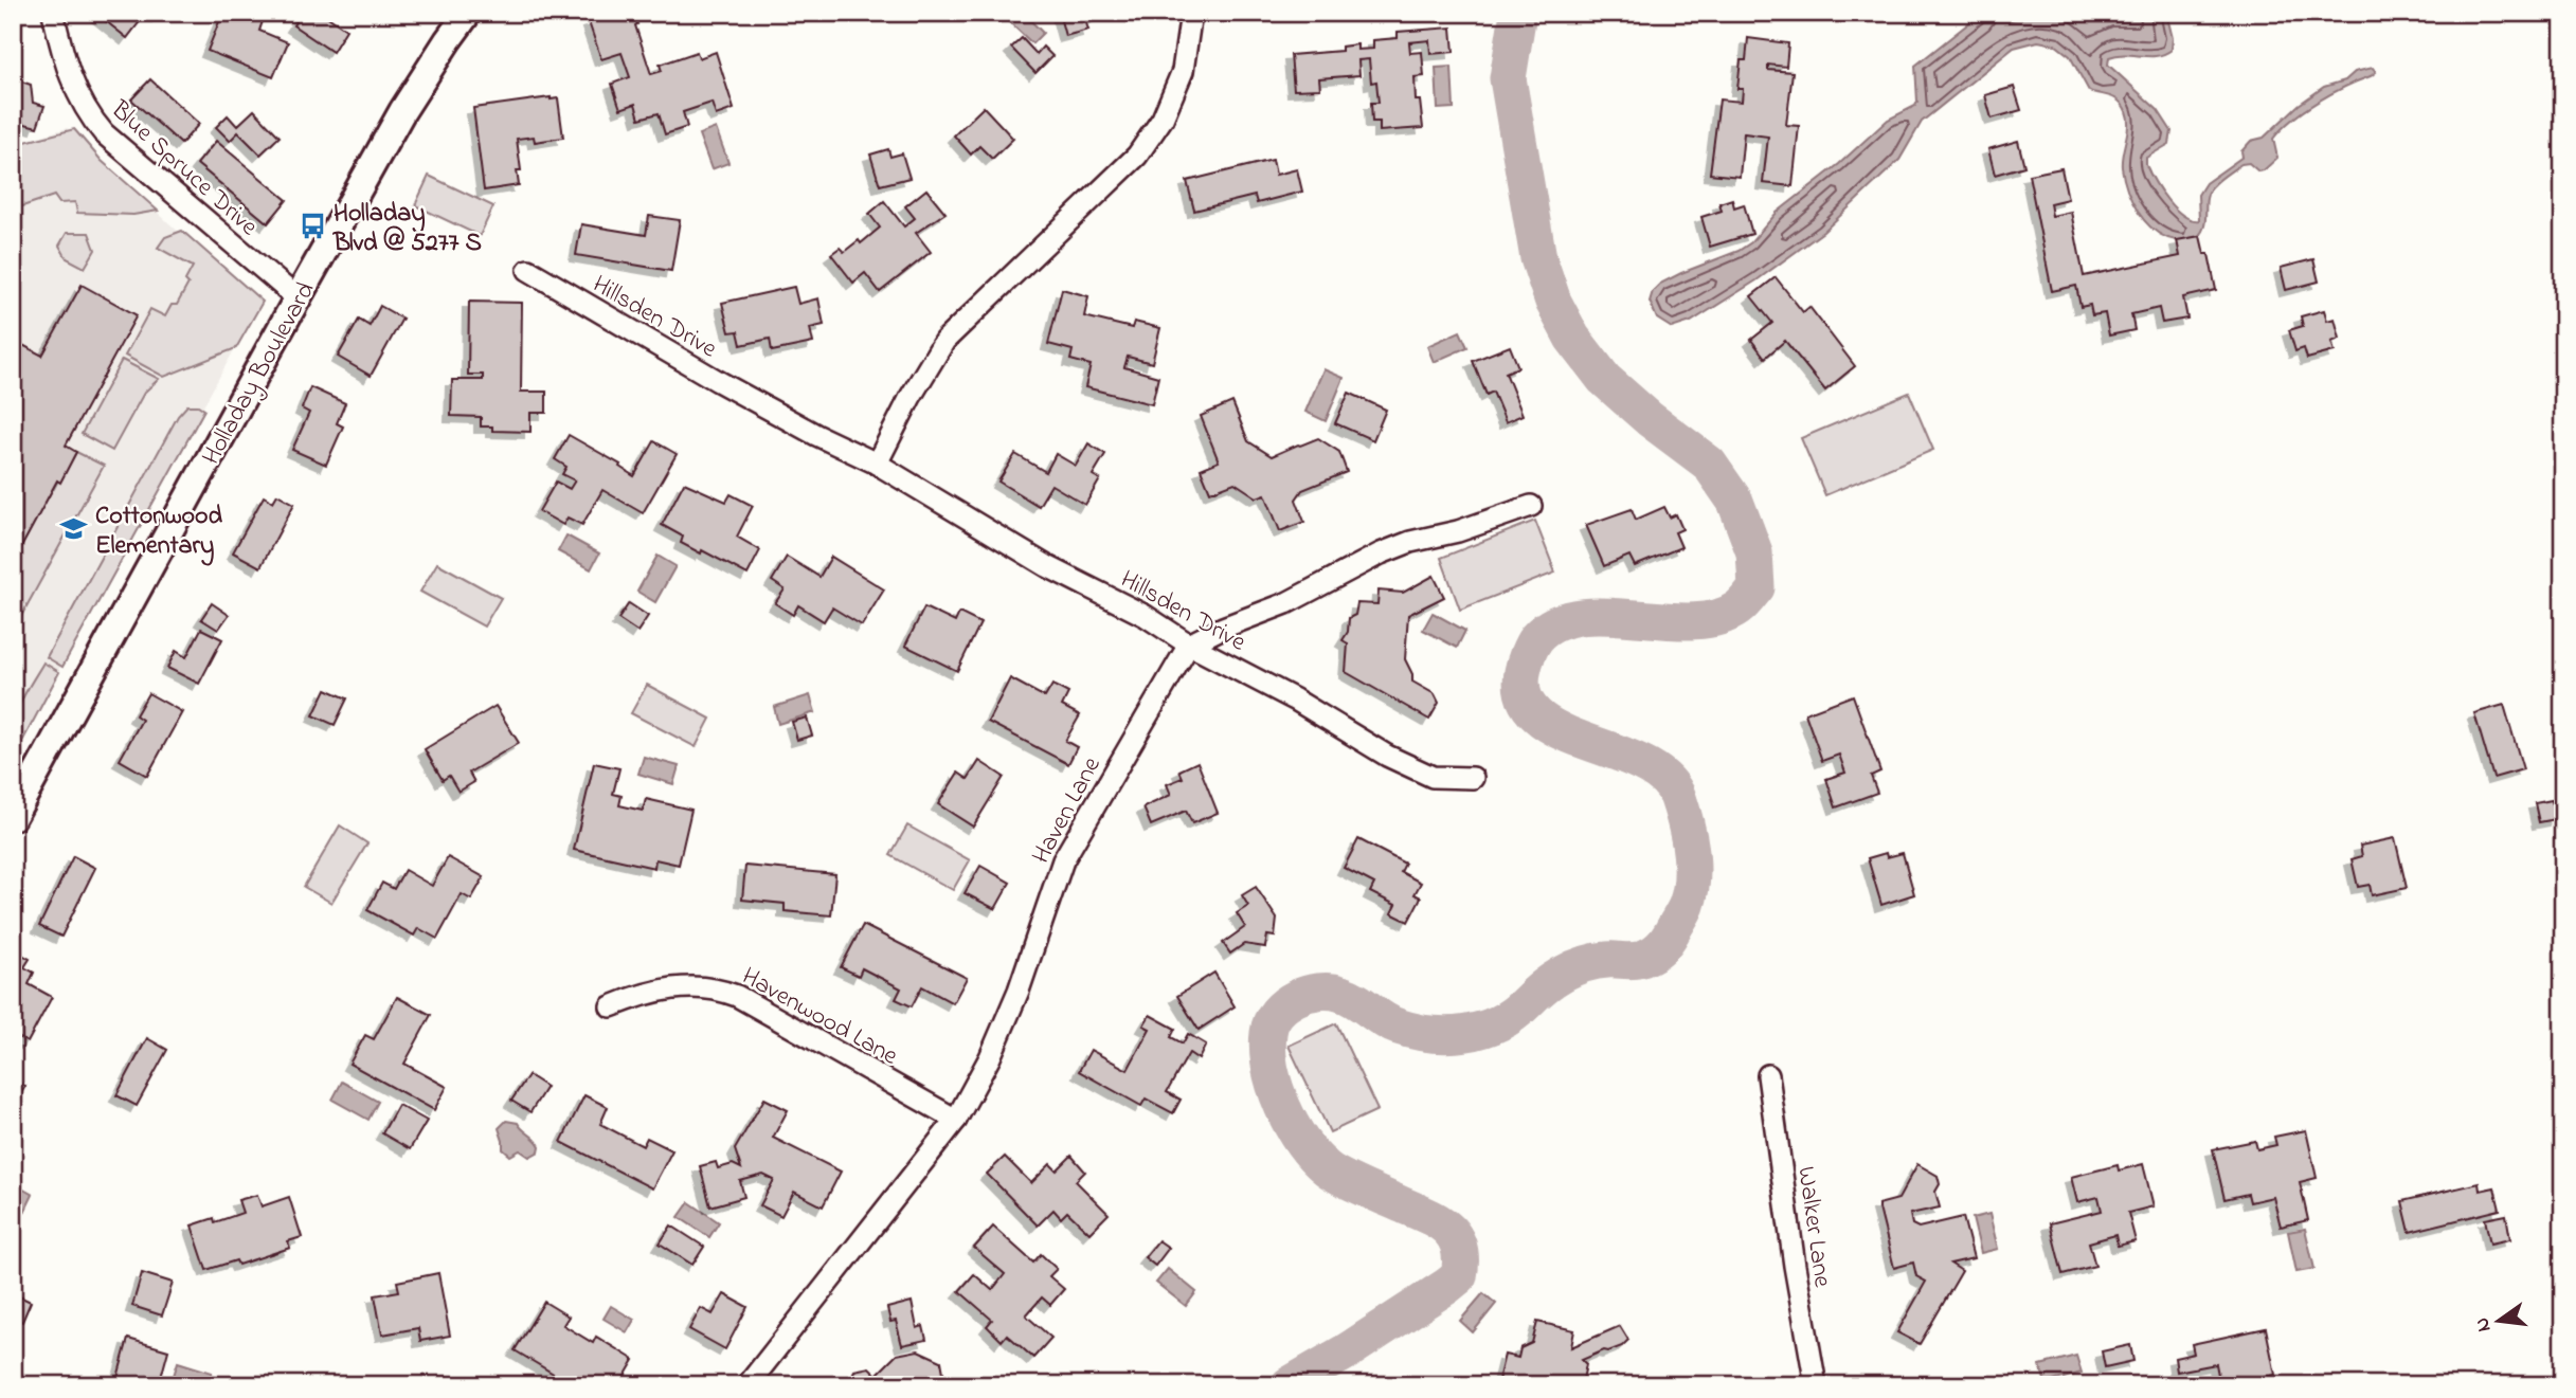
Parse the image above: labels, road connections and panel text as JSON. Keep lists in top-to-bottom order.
{
  "streets": {
    "main road": ["Holladay Boulevard"],
    "street": [
      "Blue Spruce Drive",
      "Hillsden Drive",
      "Haven Lane",
      "Havenwood Lane",
      "Walker Lane"
    ]
  },
  "crossings": [
    ["Blue Spruce Drive", "Holladay Boulevard"],
    ["Hillsden Drive", "Haven Lane"],
    ["Haven Lane", "Havenwood Lane"]
  ],
  "places": {
    "bus stop": ["Holladay Blvd @ 5277 S"],
    "school or university": ["Cottonwood Elementary"]
  },
  "north": "left"
}
